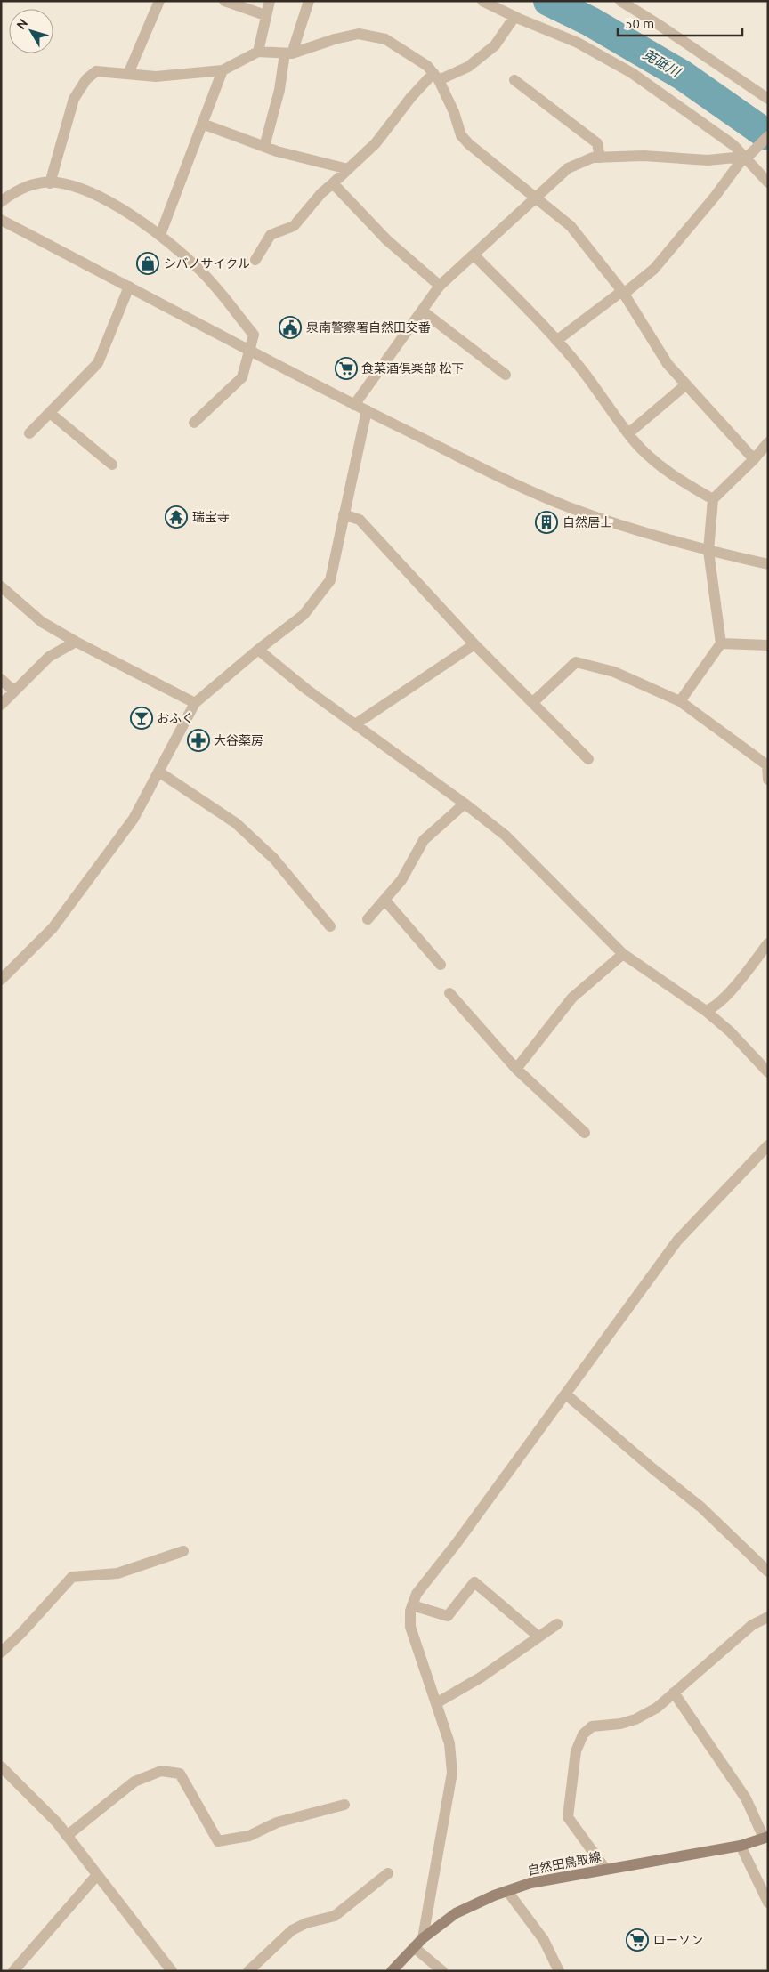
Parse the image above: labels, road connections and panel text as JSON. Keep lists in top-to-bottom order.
{
  "streets": {
    "main road": ["自然田鳥取線"]
  },
  "water": ["莵砥川"],
  "places": {
    "shop": ["シバノサイクル"],
    "public building": ["泉南警察署自然田交番"],
    "supermarket": ["食菜酒倶楽部 松下", "ローソン"],
    "temple": ["瑞宝寺"],
    "building": ["自然居士"],
    "bar": ["おふく"],
    "pharmacy": ["大谷薬房"]
  },
  "scale_bar": "50 m",
  "north": "top left"
}
